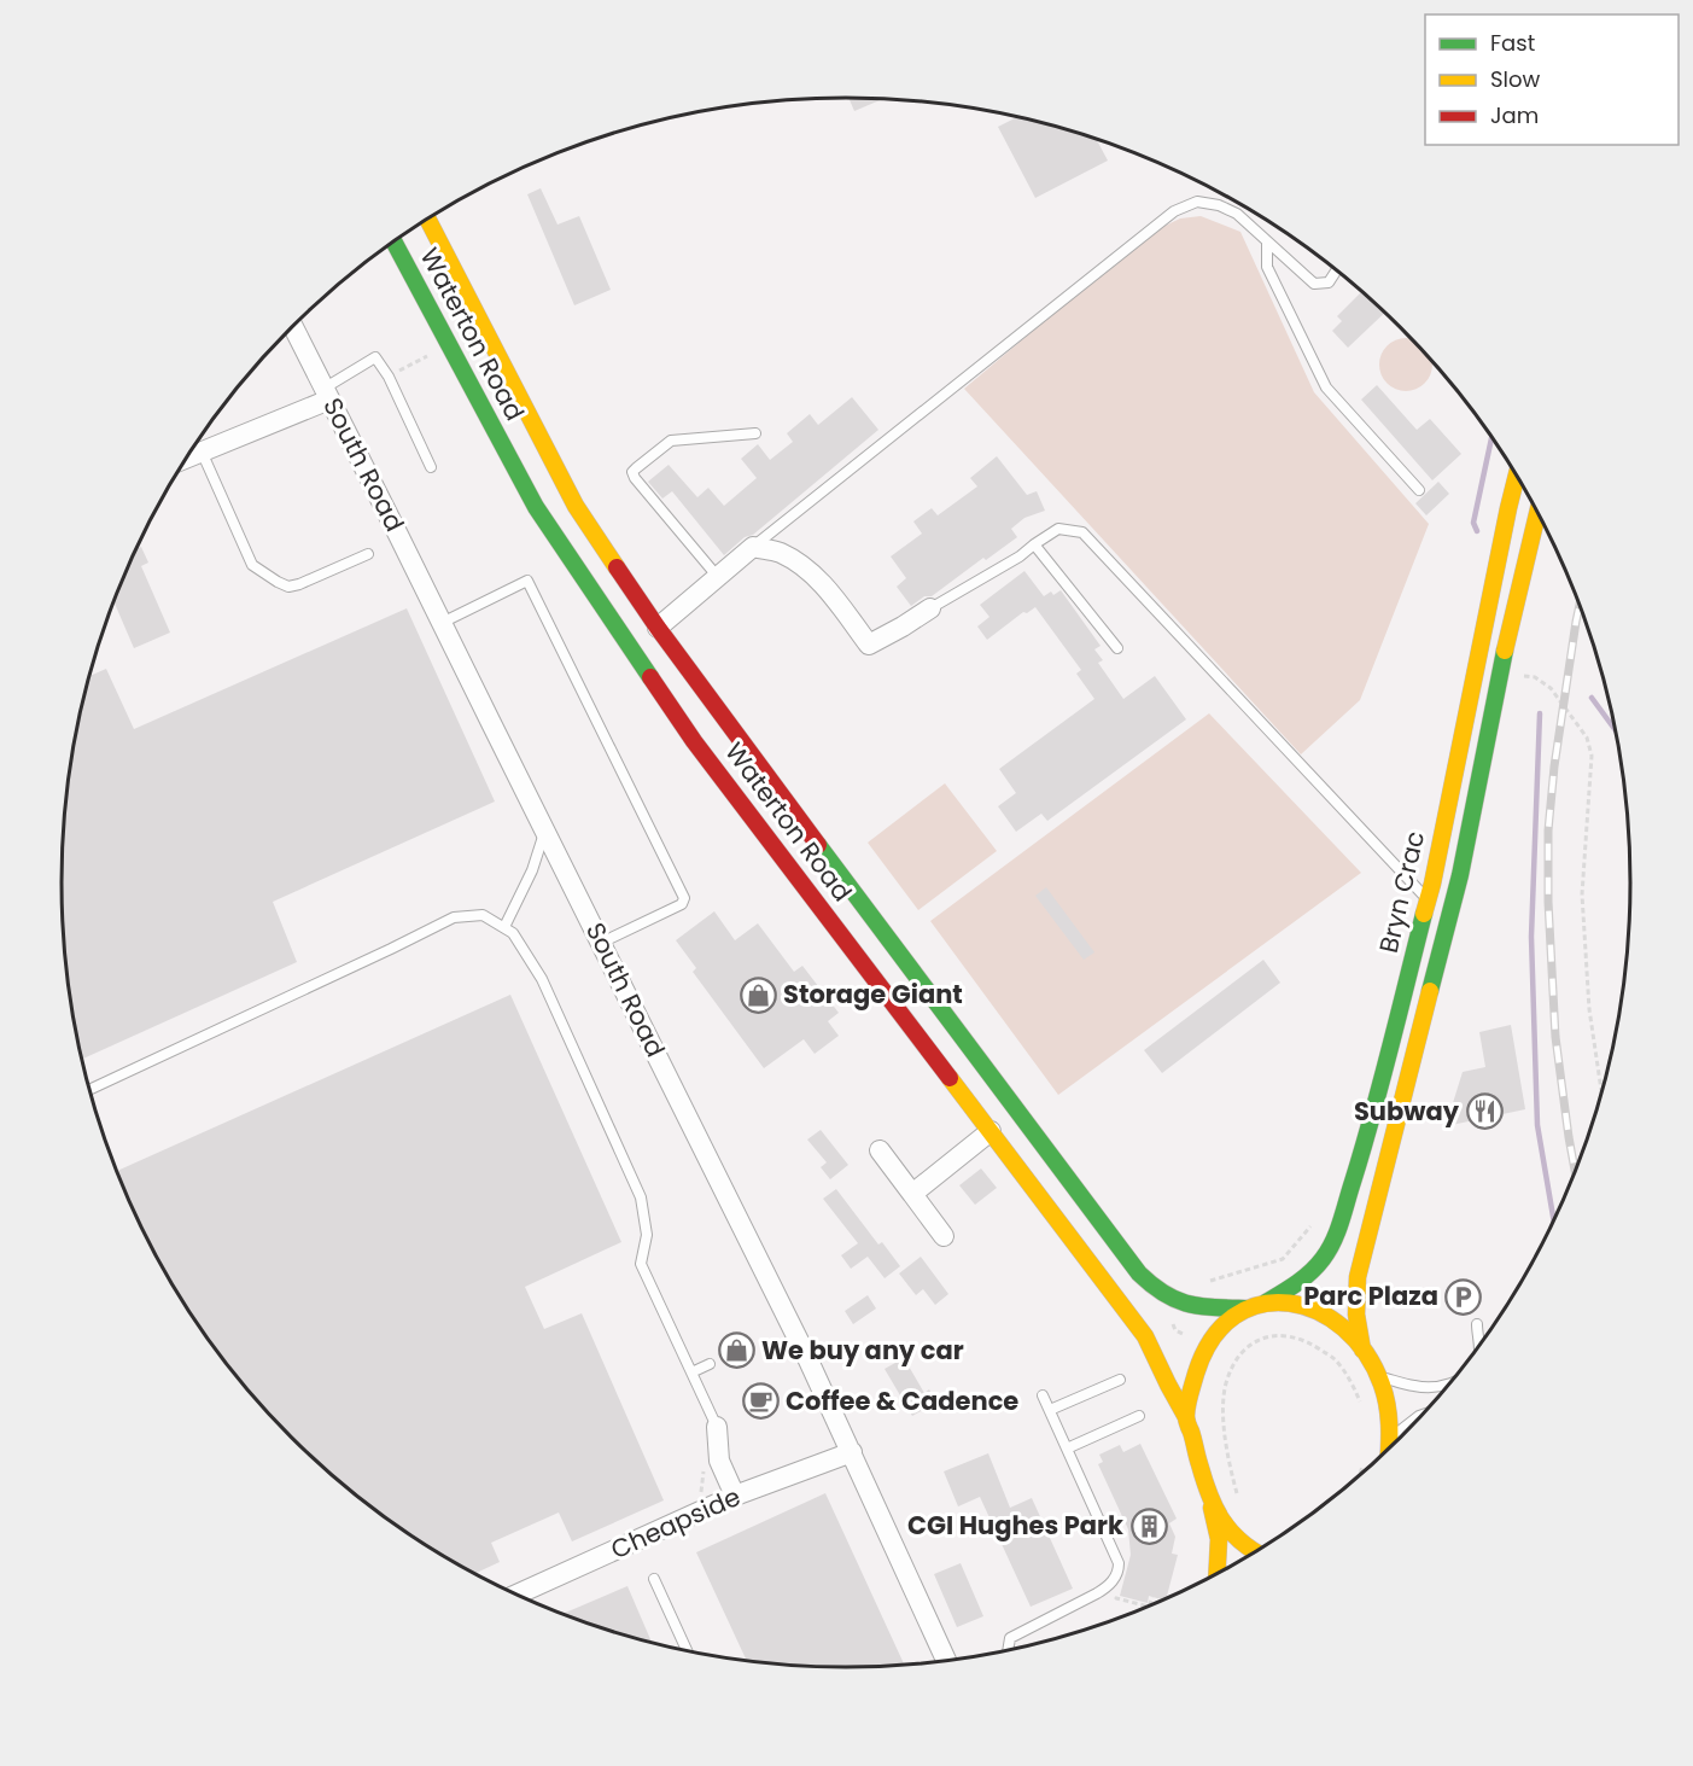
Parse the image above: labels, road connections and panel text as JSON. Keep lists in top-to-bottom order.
{
  "streets": {
    "main road": ["Waterton Road", "Bryn Crac"],
    "street": ["South Road", "Cheapside"]
  },
  "crossings": [
    ["South Road", "Cheapside"]
  ],
  "places": {
    "shop": ["Storage Giant", "We buy any car"],
    "restaurant": ["Subway"],
    "parking": ["Parc Plaza"],
    "cafe": ["Coffee & Cadence"],
    "building": ["CGI Hughes Park"]
  },
  "legend": ["Fast", "Slow", "Jam"]
}
